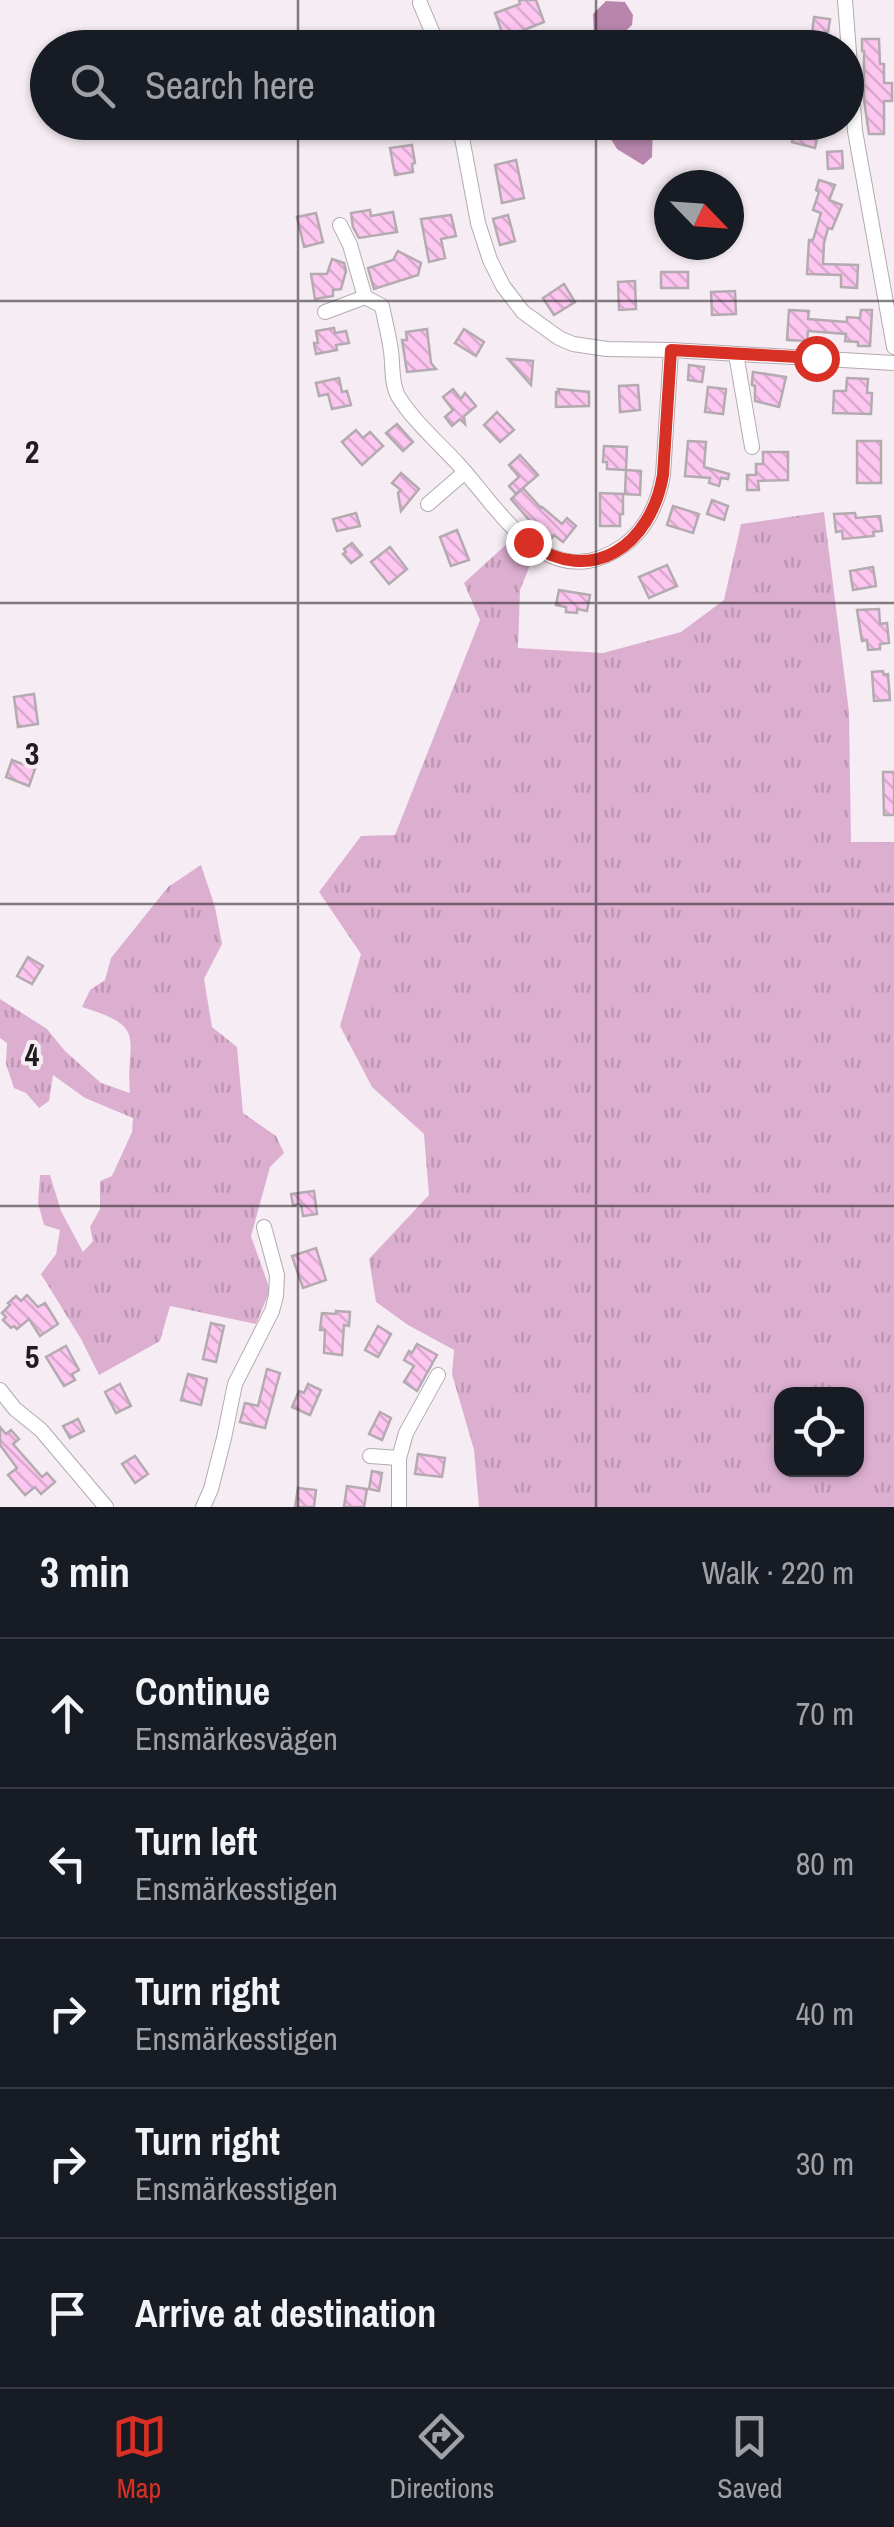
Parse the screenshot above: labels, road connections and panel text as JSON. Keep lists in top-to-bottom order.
{
  "north": "bottom right",
  "page": {
    "search": "Search here",
    "heading": ["3 min", "Walk · 220 m"],
    "list": [
      ["Continue", "Ensmärkesvägen", "70 m"],
      ["Turn left", "Ensmärkesstigen", "80 m"],
      ["Turn right", "Ensmärkesstigen", "40 m"],
      ["Turn right", "Ensmärkesstigen", "30 m"],
      "Arrive at destination"
    ],
    "nav": ["Map", "Directions", "Saved"]
  },
  "grid": {
    "rows": [
      "2",
      "3",
      "4",
      "5"
    ]
  }
}
